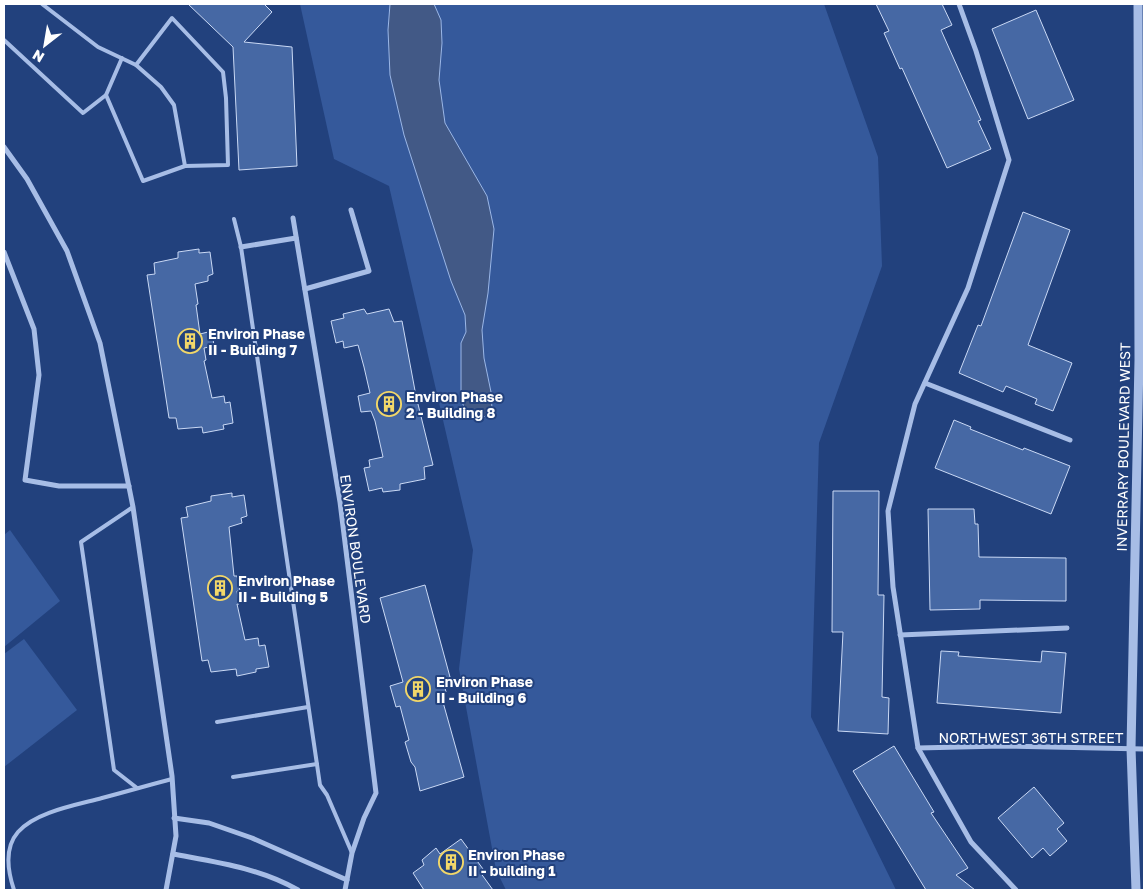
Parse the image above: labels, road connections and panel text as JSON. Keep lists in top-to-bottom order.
{
  "streets": {
    "street": ["INVERRARY BOULEVARD WEST", "ENVIRON BOULEVARD", "NORTHWEST 36TH STREET"]
  },
  "crossings": [
    ["INVERRARY BOULEVARD WEST", "NORTHWEST 36TH STREET"]
  ],
  "places": {
    "building": [
      "Environ Phase II - Building 7",
      "Environ Phase 2 - Building 8",
      "Environ Phase II - Building 5",
      "Environ Phase II - Building 6",
      "Environ Phase II - building 1"
    ]
  },
  "north": "bottom left"
}
